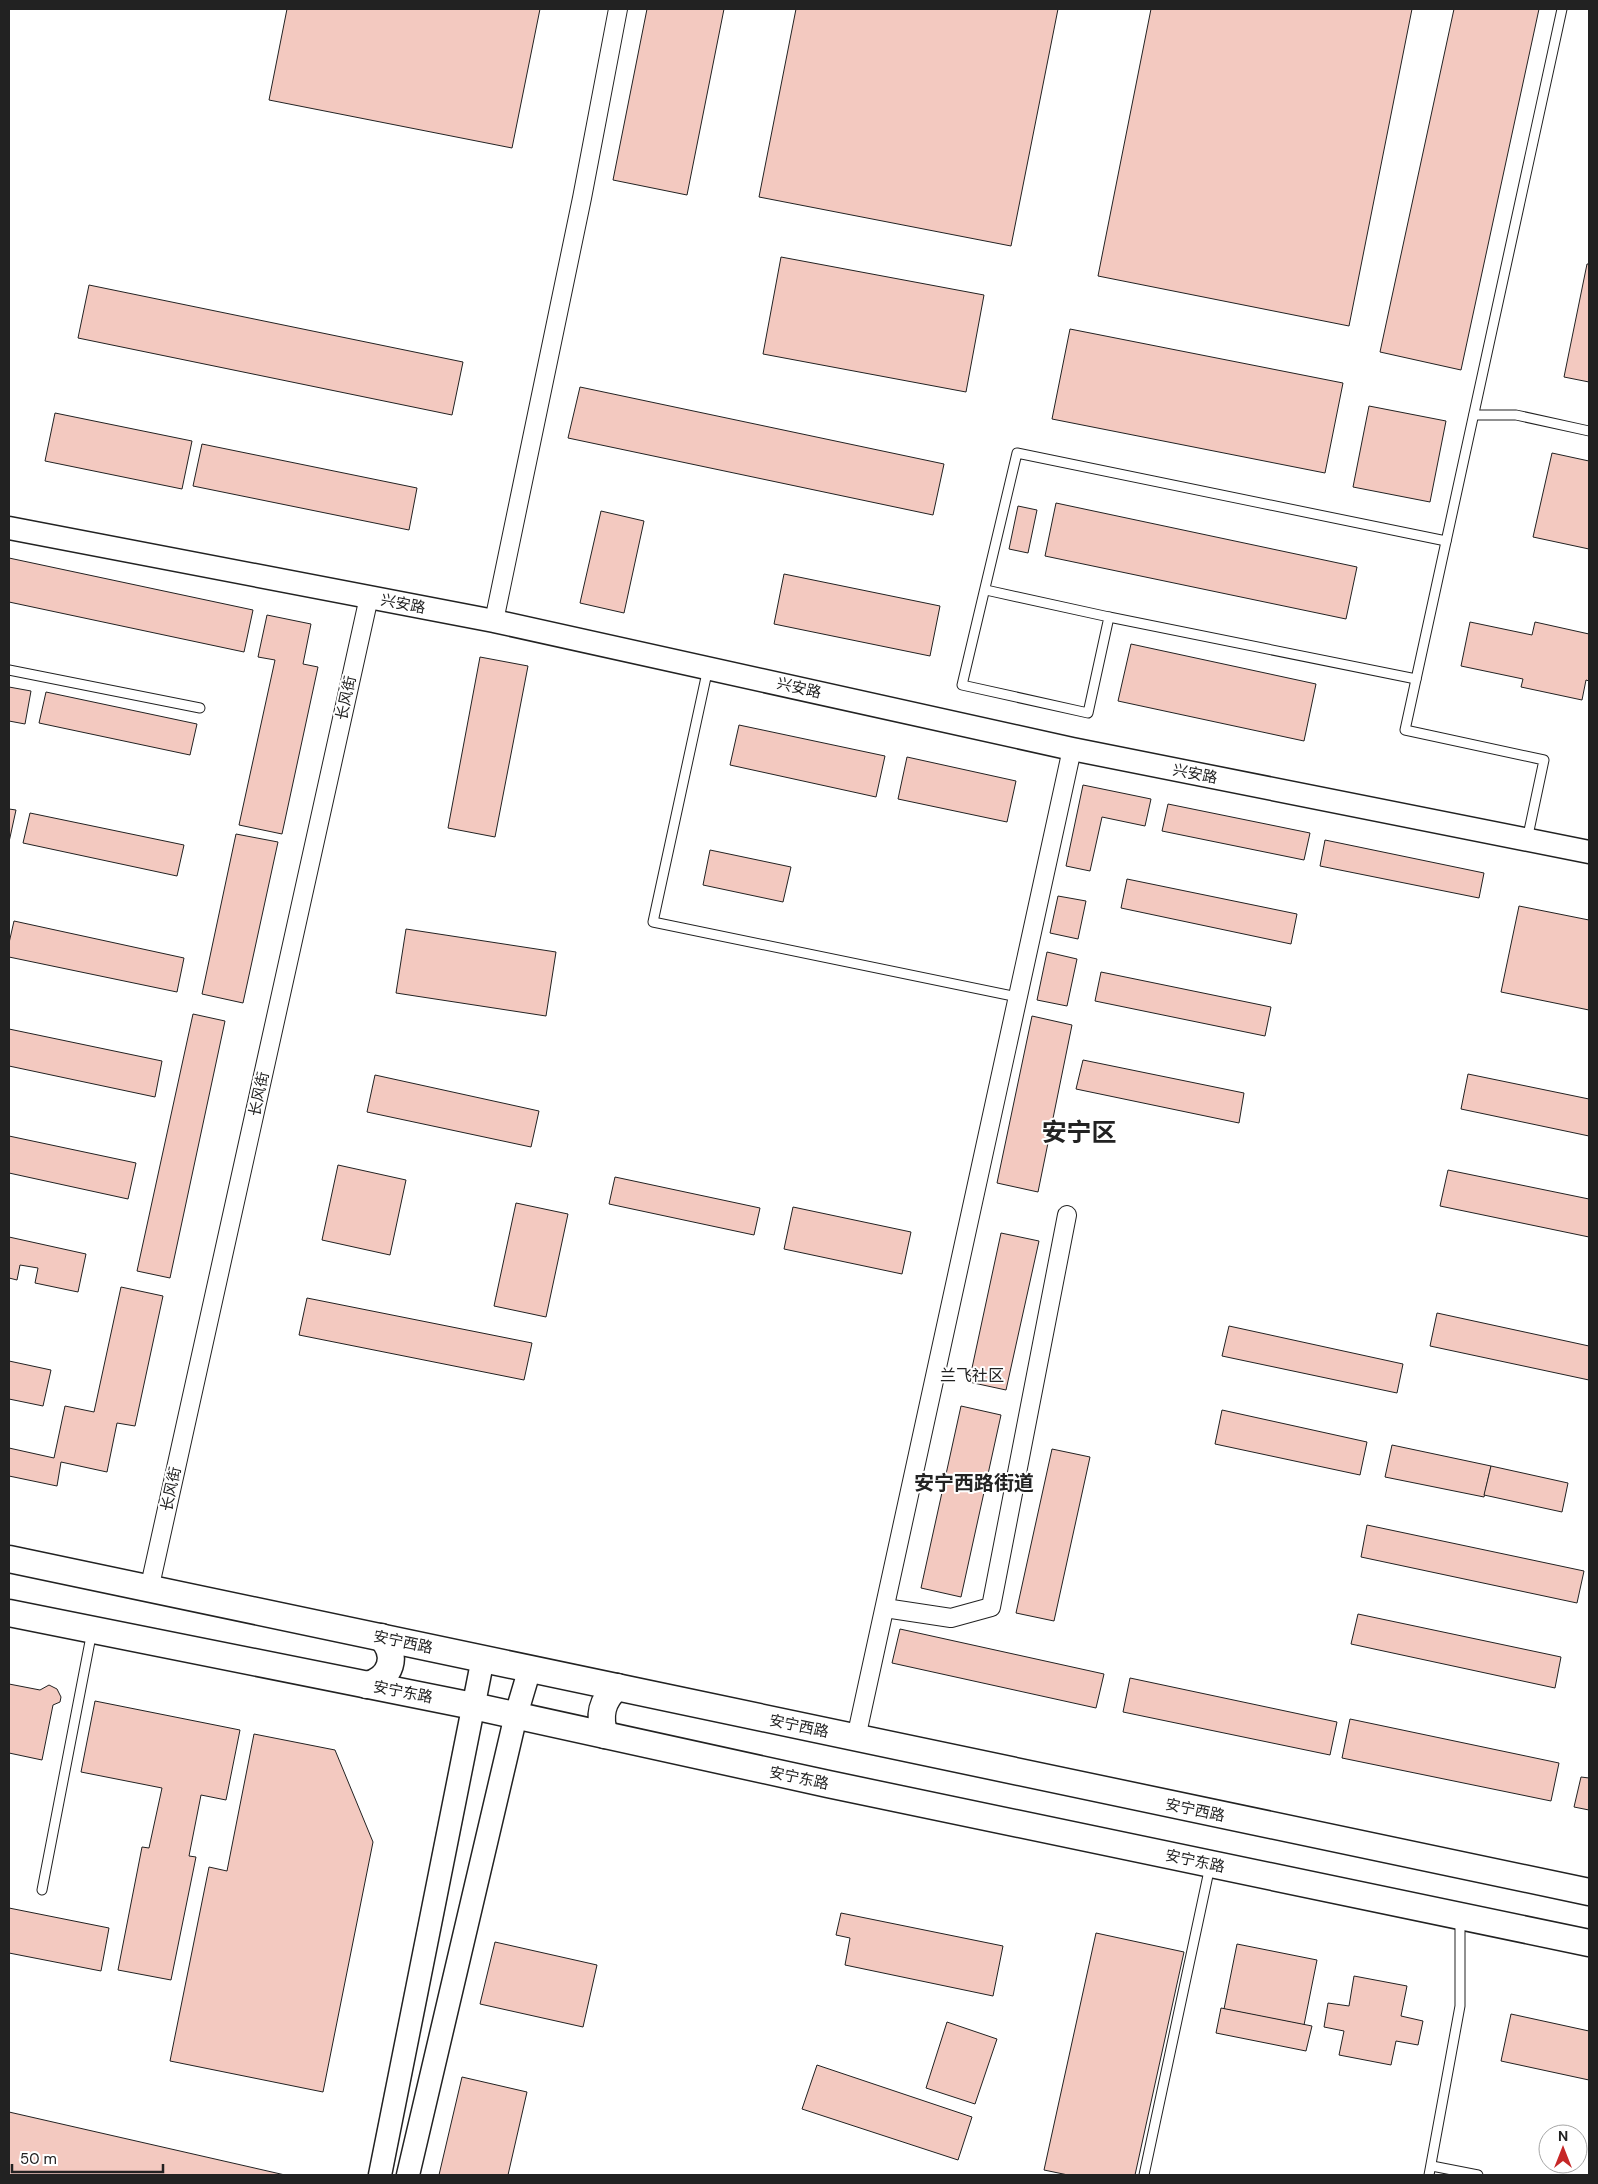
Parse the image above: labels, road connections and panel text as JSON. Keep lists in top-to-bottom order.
{
  "streets": {
    "main road": ["安宁西路", "安宁东路"],
    "street": ["兴安路", "长风街"]
  },
  "crossings": [
    ["兴安路", "长风街"],
    ["长风街", "安宁西路"]
  ],
  "districts": ["安宁区", "兰飞社区", "安宁西路街道"],
  "scale_bar": "50 m",
  "north": "top"
}
